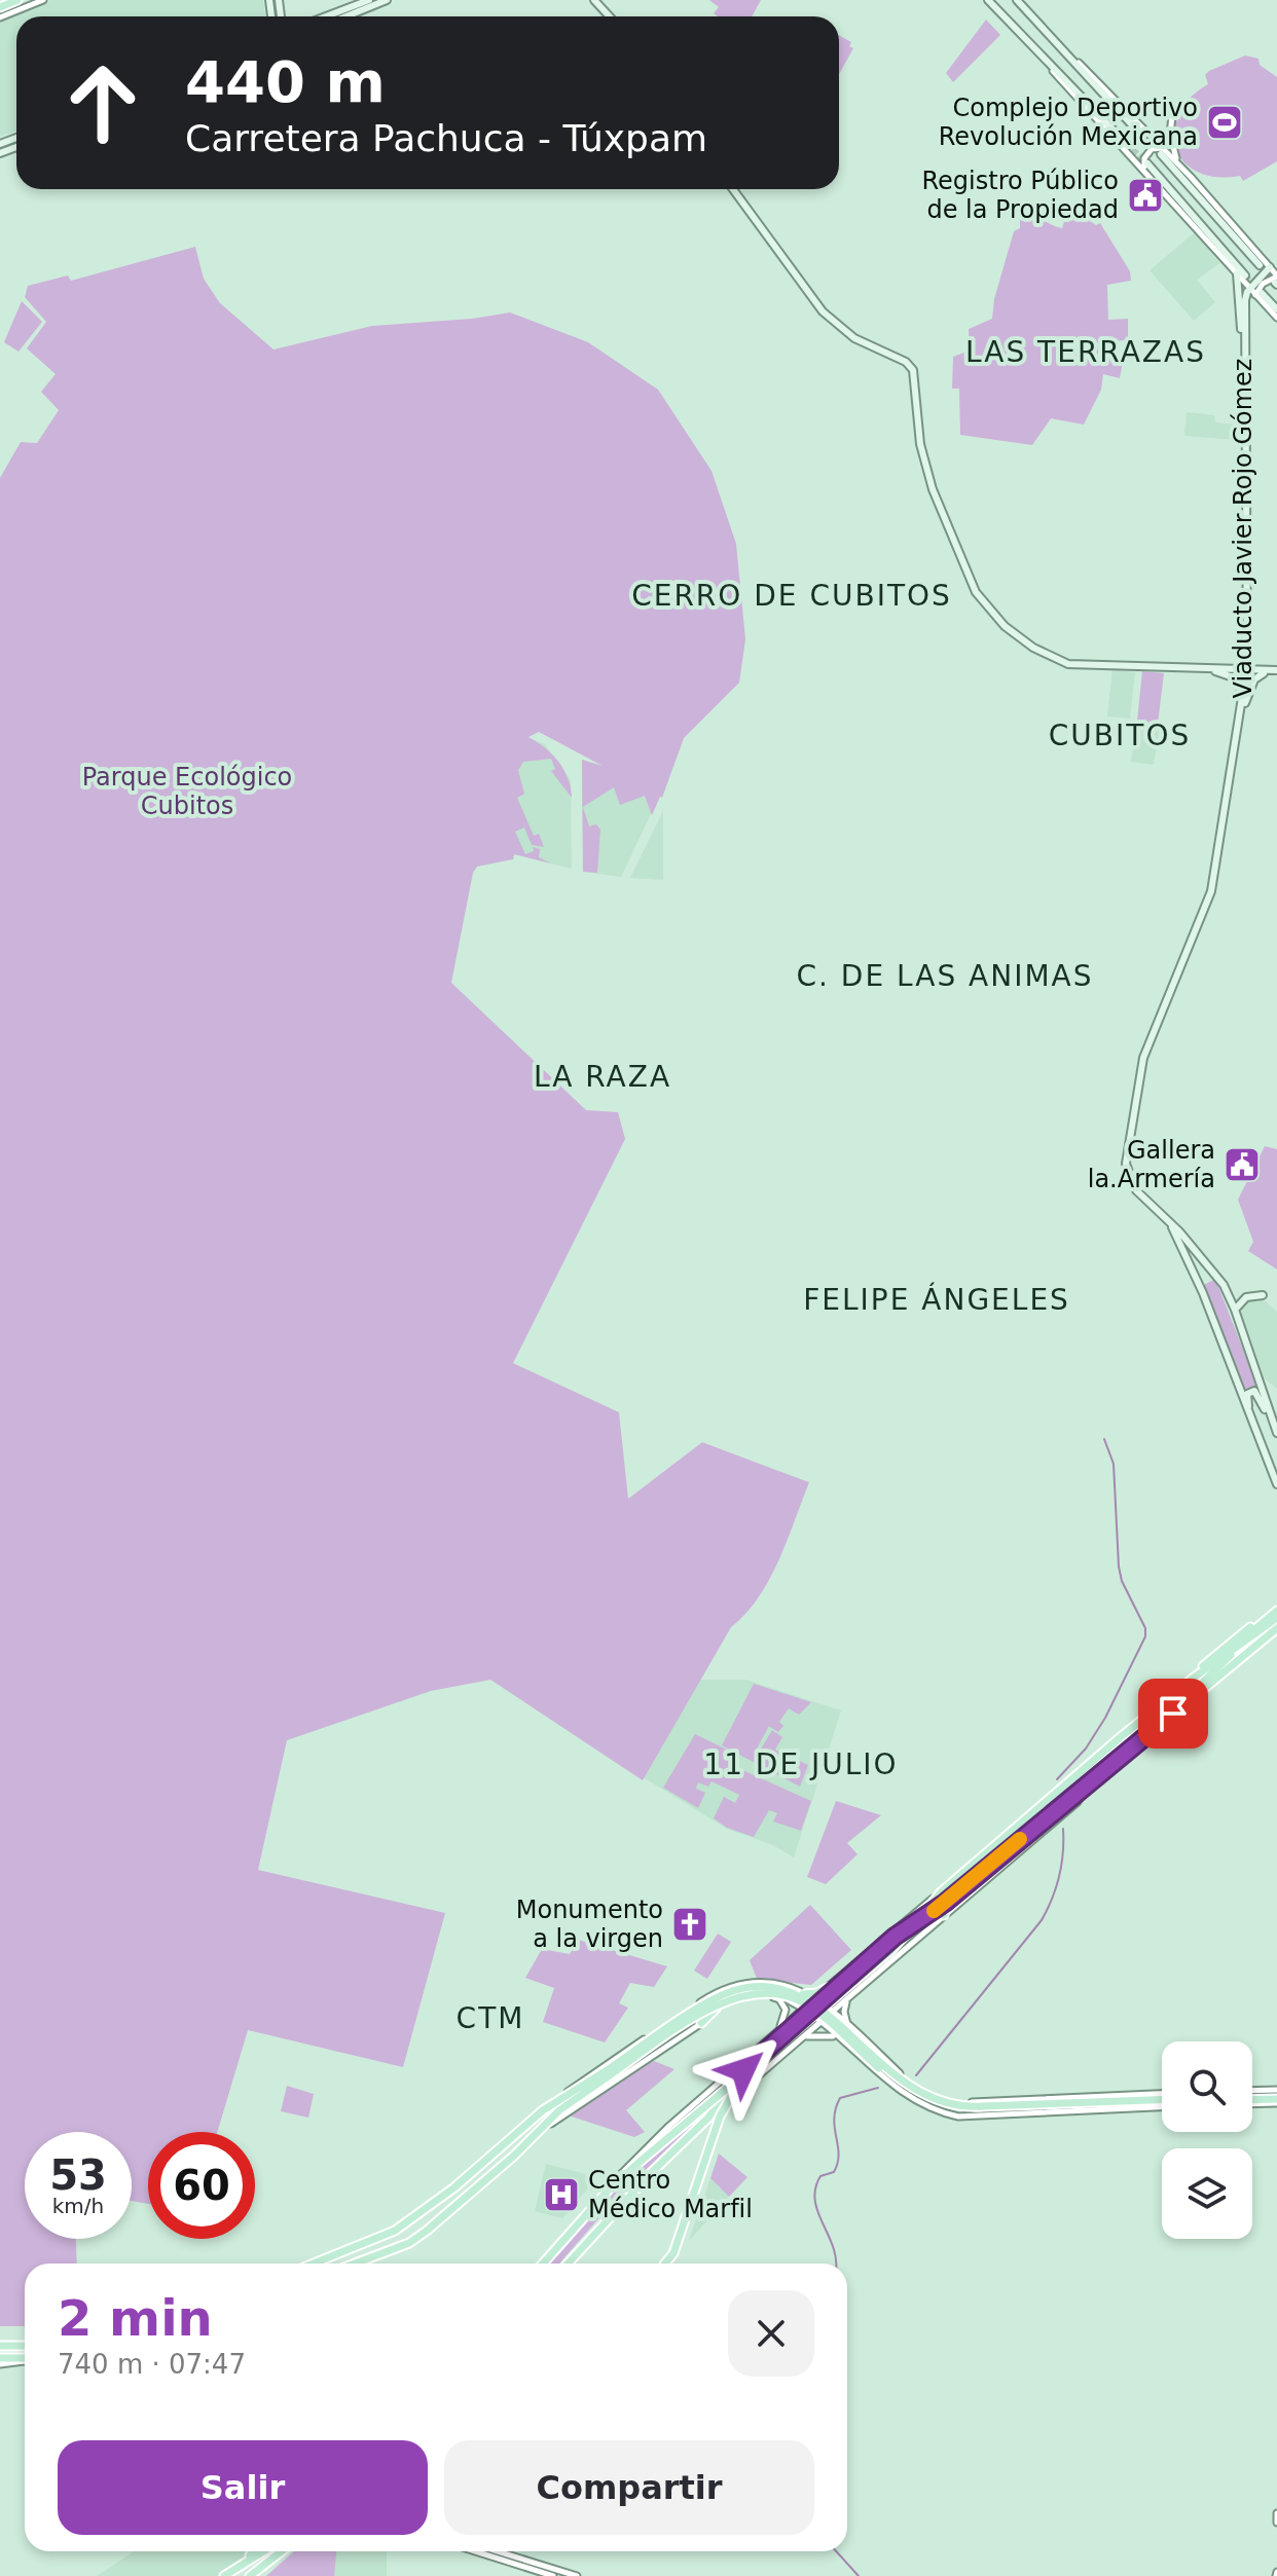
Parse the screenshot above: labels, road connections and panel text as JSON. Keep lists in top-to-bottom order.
{
  "streets": {
    "main road": ["Viaducto Javier Rojo Gómez"]
  },
  "districts": [
    "LAS TERRAZAS",
    "CERRO DE CUBITOS",
    "CUBITOS",
    "C. DE LAS ANIMAS",
    "LA RAZA",
    "FELIPE ÁNGELES",
    "11 DE JULIO",
    "CTM"
  ],
  "parks": ["Parque Ecológico Cubitos"],
  "places": {
    "sports": ["Complejo Deportivo Revolución Mexicana"],
    "public building": ["Registro Público de la Propiedad", "Gallera la.Armería"],
    "church": ["Monumento a la virgen"],
    "hospital": ["Centro Médico Marfil"]
  },
  "page": {
    "turn": ["440 m", "Carretera Pachuca - Túxpam"],
    "speed": "53 km/h",
    "limit": "60",
    "heading": ["2 min", "740 m · 07:47"],
    "buttons": ["Salir", "Compartir"]
  }
}
